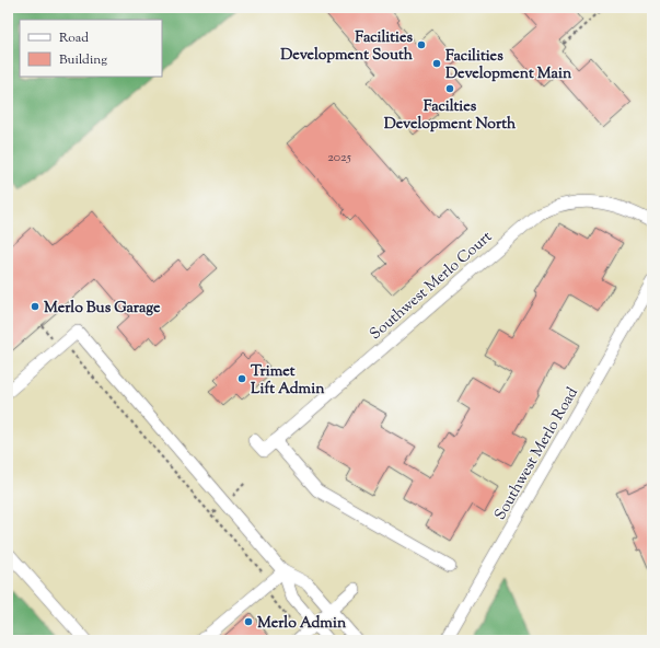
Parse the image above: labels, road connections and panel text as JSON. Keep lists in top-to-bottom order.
{
  "streets": {
    "street": ["Southwest Merlo Court", "Southwest Merlo Road"]
  },
  "places": [
    "Facilities Development South",
    "Facilities Development Main",
    "Facilties Development North",
    "Merlo Bus Garage",
    "Trimet Lift Admin",
    "Merlo Admin"
  ],
  "house_numbers": ["2025"],
  "legend": ["Road", "Building"]
}
